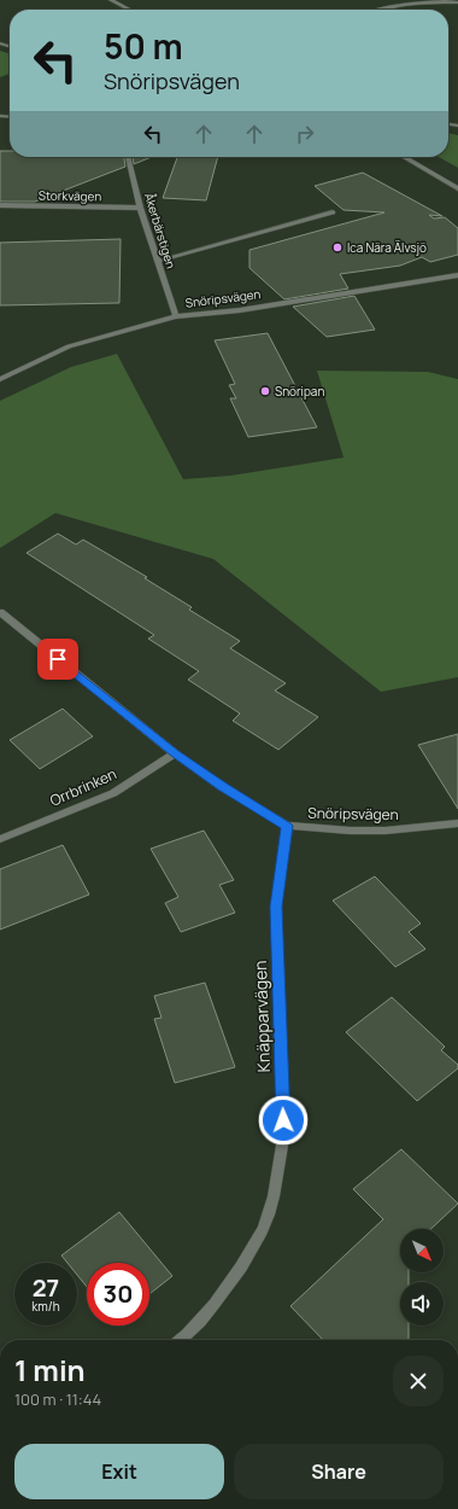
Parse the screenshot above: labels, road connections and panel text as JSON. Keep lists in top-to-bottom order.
{
  "streets": {
    "street": [
      "Storkvägen",
      "Åkerbärstigen",
      "Snöripsvägen",
      "Orrbrinken",
      "Knäpparvägen"
    ]
  },
  "crossings": [
    ["Storkvägen", "Åkerbärstigen"],
    ["Åkerbärstigen", "Snöripsvägen"],
    ["Snöripsvägen", "Orrbrinken"],
    ["Snöripsvägen", "Knäpparvägen"]
  ],
  "places": ["Ica Nära Älvsjö", "Snöripan"],
  "north": "bottom right",
  "page": {
    "turn": ["50 m", "Snöripsvägen"],
    "speed": "27 km/h",
    "limit": "30",
    "heading": ["1 min", "100 m · 11:44"],
    "buttons": ["Exit", "Share"]
  }
}
